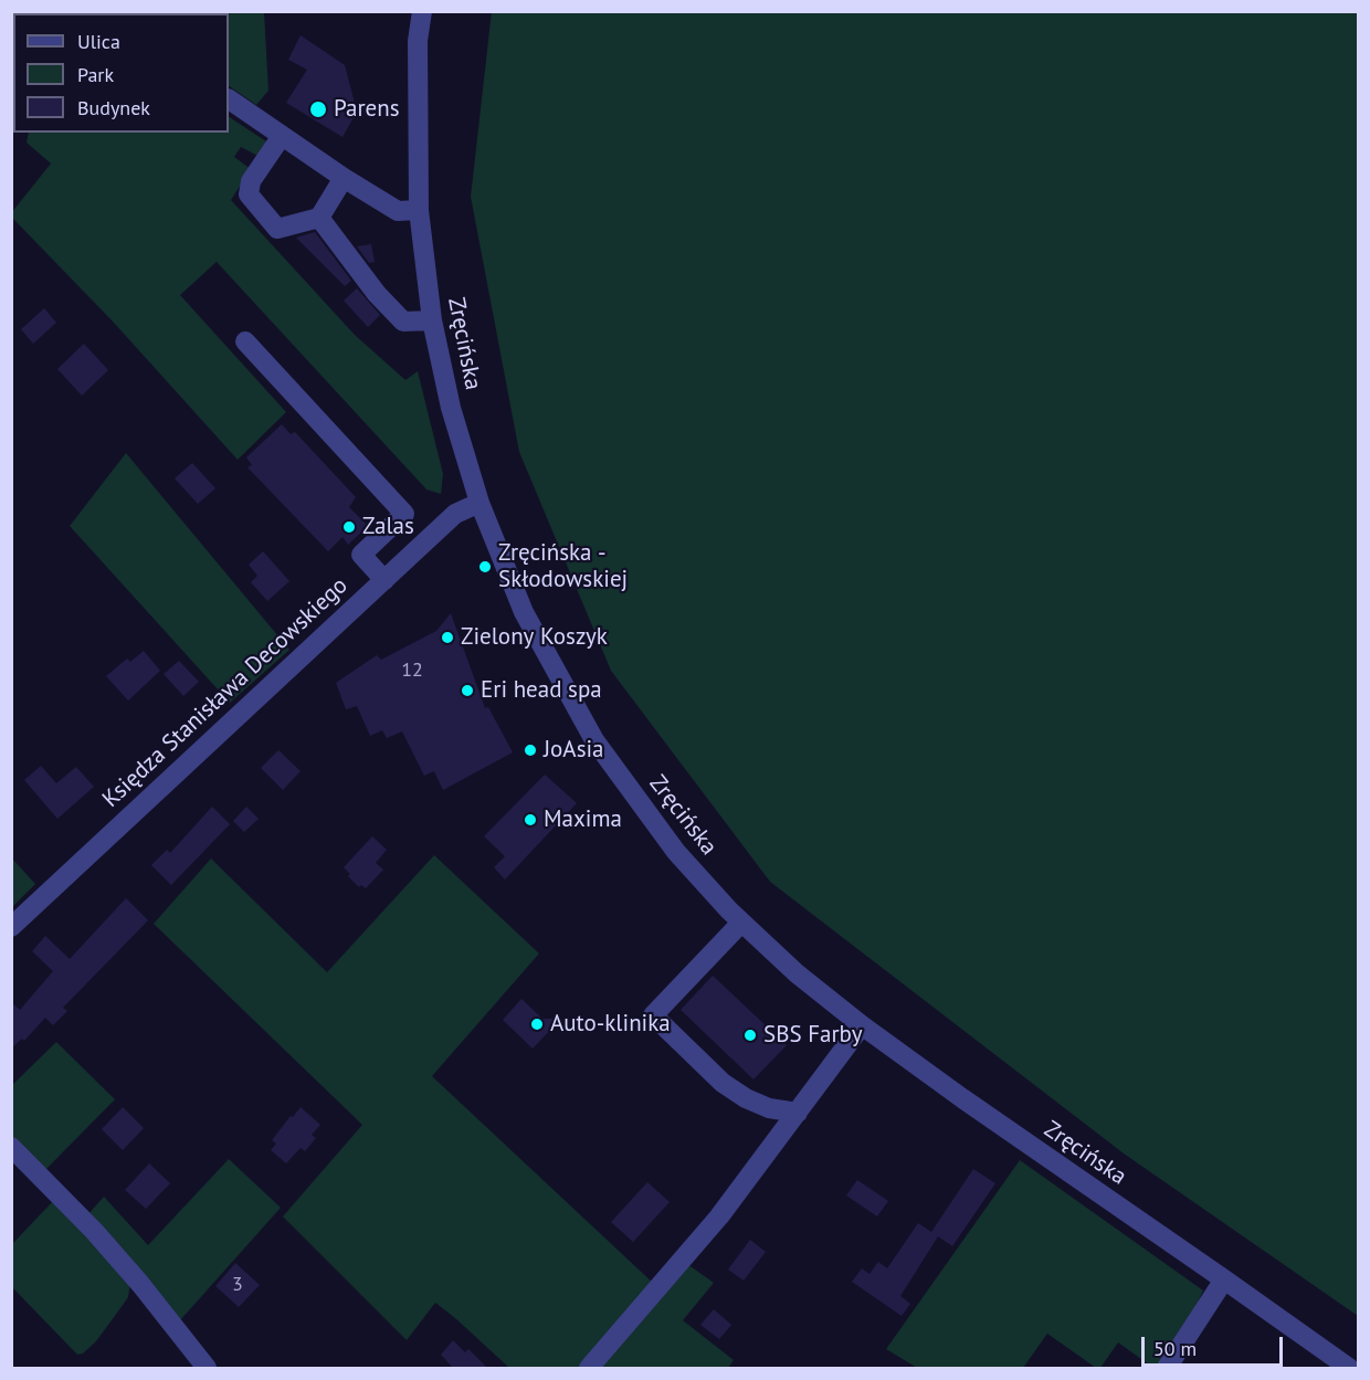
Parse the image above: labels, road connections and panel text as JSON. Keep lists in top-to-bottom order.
{
  "streets": {
    "street": ["Zręcińska", "Księdza Stanisława Decowskiego"]
  },
  "crossings": [
    ["Zręcińska", "Księdza Stanisława Decowskiego"]
  ],
  "places": [
    "Parens",
    "Zalas",
    "Zręcińska - Skłodowskiej",
    "Zielony Koszyk",
    "Eri head spa",
    "JoAsia",
    "Maxima",
    "Auto-klinika",
    "SBS Farby"
  ],
  "house_numbers": ["12", "3"],
  "legend": ["Ulica", "Park", "Budynek"],
  "scale_bar": "50 m"
}
